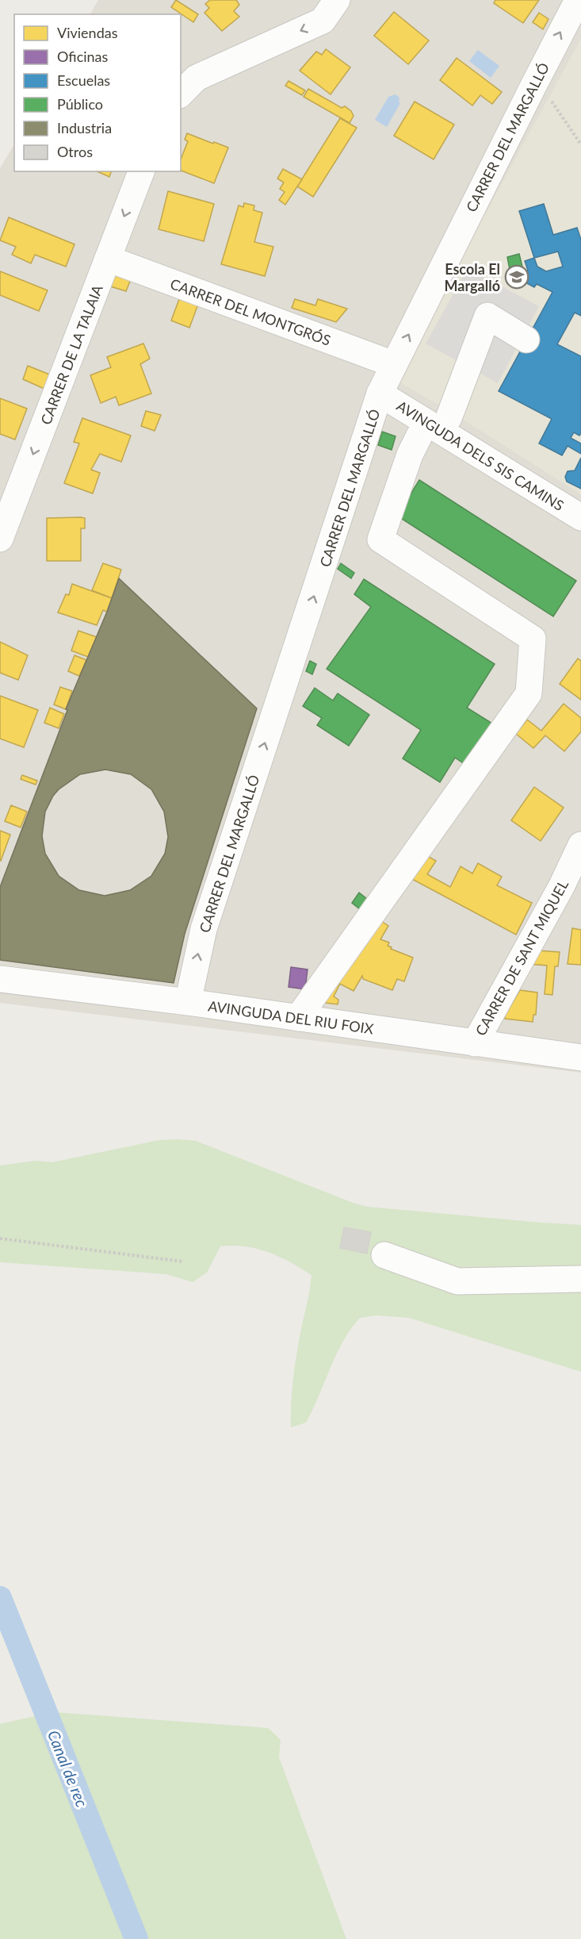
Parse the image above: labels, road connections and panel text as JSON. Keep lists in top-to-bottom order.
{
  "streets": {
    "street": [
      "CARRER DEL MARGALLÓ",
      "CARRER DEL MONTGRÓS",
      "CARRER DE LA TALAIA",
      "AVINGUDA DELS SIS CAMINS",
      "CARRER DE SANT MIQUEL",
      "AVINGUDA DEL RIU FOIX"
    ]
  },
  "crossings": [
    ["CARRER DEL MARGALLÓ", "CARRER DEL MONTGRÓS"],
    ["CARRER DEL MARGALLÓ", "AVINGUDA DELS SIS CAMINS"],
    ["CARRER DEL MARGALLÓ", "AVINGUDA DEL RIU FOIX"],
    ["CARRER DEL MONTGRÓS", "CARRER DE LA TALAIA"],
    ["CARRER DE SANT MIQUEL", "AVINGUDA DEL RIU FOIX"]
  ],
  "one_way": ["CARRER DEL MARGALLÓ", "CARRER DE LA TALAIA"],
  "water": ["Canal de rec"],
  "places": {
    "school or university": ["Escola El Margalló"]
  },
  "legend": [
    "Viviendas",
    "Oficinas",
    "Escuelas",
    "Público",
    "Industria",
    "Otros"
  ]
}
